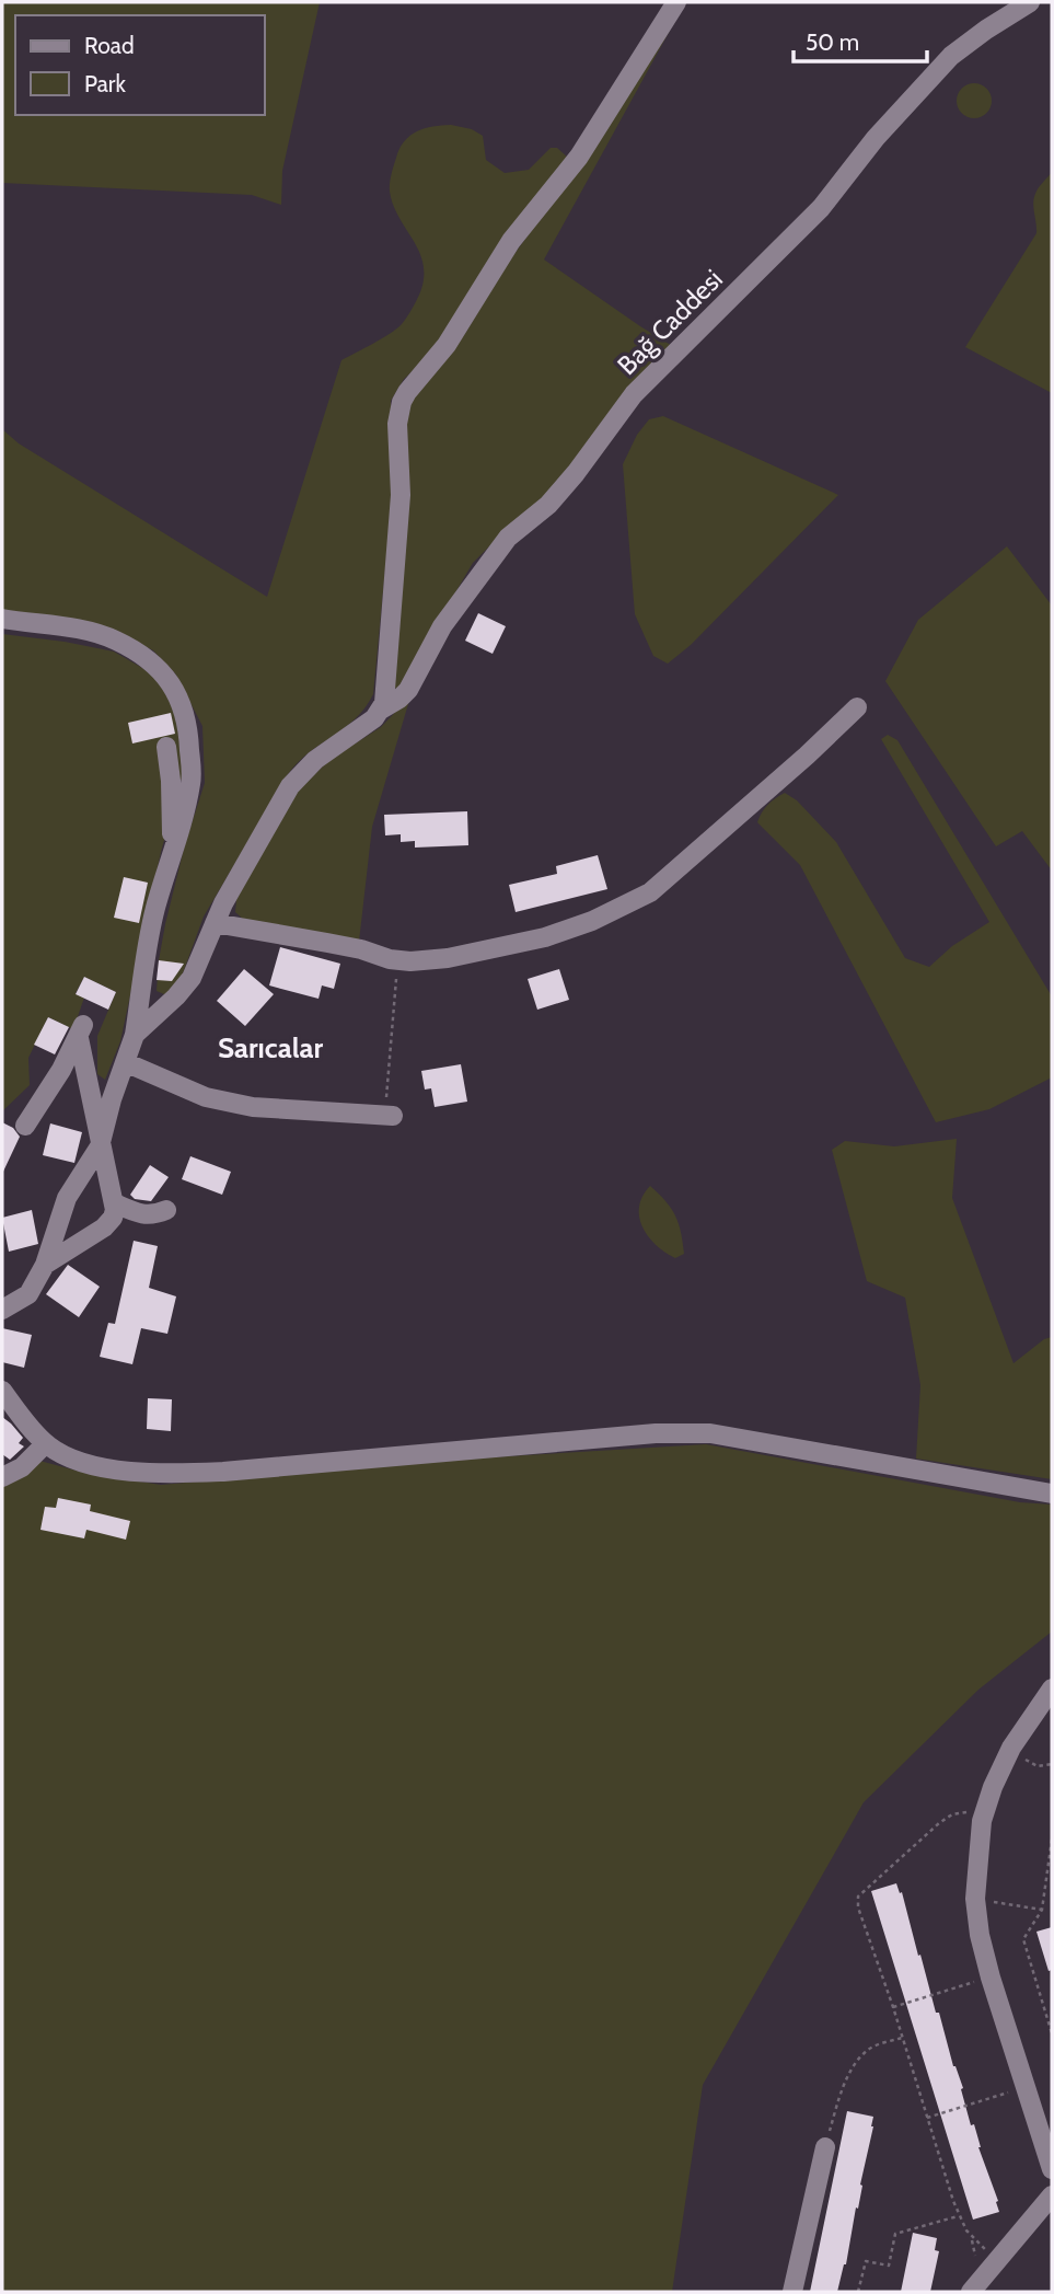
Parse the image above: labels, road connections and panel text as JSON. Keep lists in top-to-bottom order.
{
  "streets": {
    "street": ["Bağ Caddesi"]
  },
  "districts": ["Sarıcalar"],
  "legend": ["Road", "Park"],
  "scale_bar": "50 m"
}
